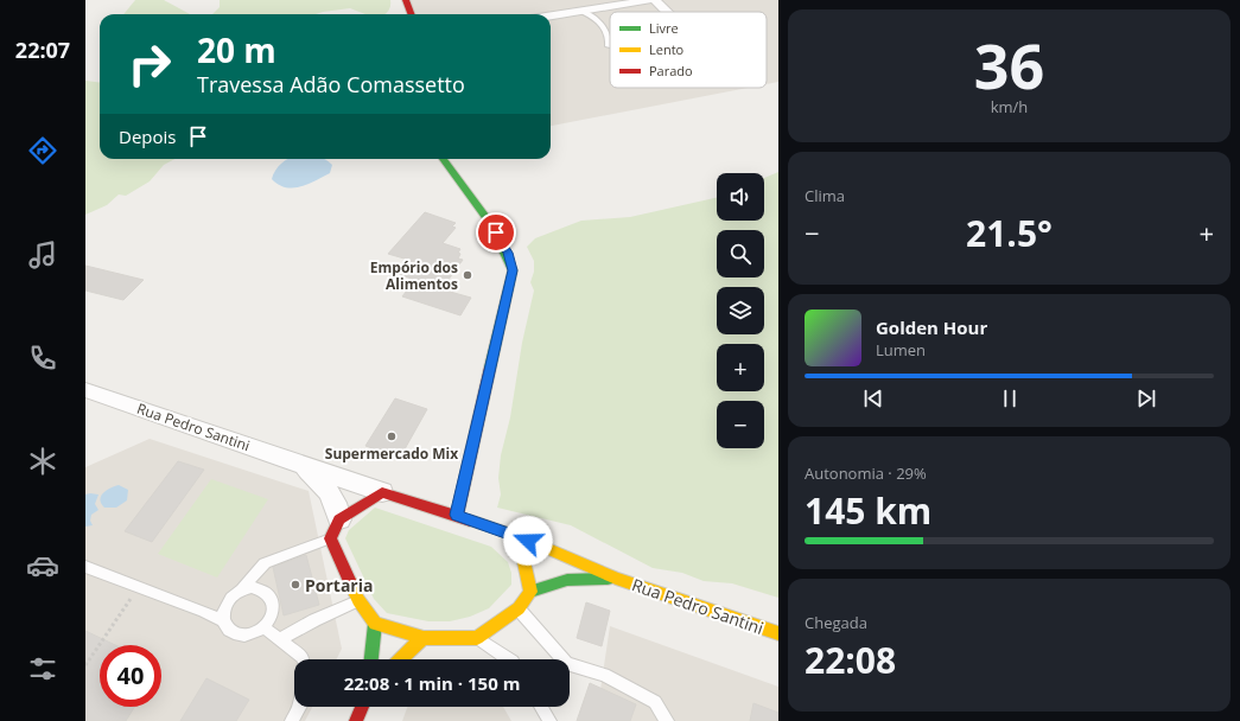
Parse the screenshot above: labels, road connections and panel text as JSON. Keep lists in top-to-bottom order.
{
  "streets": {
    "street": ["Rua Pedro Santini"]
  },
  "places": ["Empório dos Alimentos", "Supermercado Mix", "Portaria"],
  "legend": ["Livre", "Lento", "Parado"],
  "page": {
    "tabs": "22:07",
    "tile": [
      ["36", "km/h"],
      "Clima",
      ["Autonomia · 29%", "145 km"],
      ["Chegada", "22:08"]
    ],
    "turn": ["20 m", "Travessa Adão Comassetto"],
    "then": "Depois",
    "map_buttons": ["+", "−"],
    "heat": ["−", "21.5°", "+"],
    "song": ["Golden Hour", "Lumen"],
    "limit": "40",
    "trip": "22:08 · 1 min · 150 m"
  }
}
